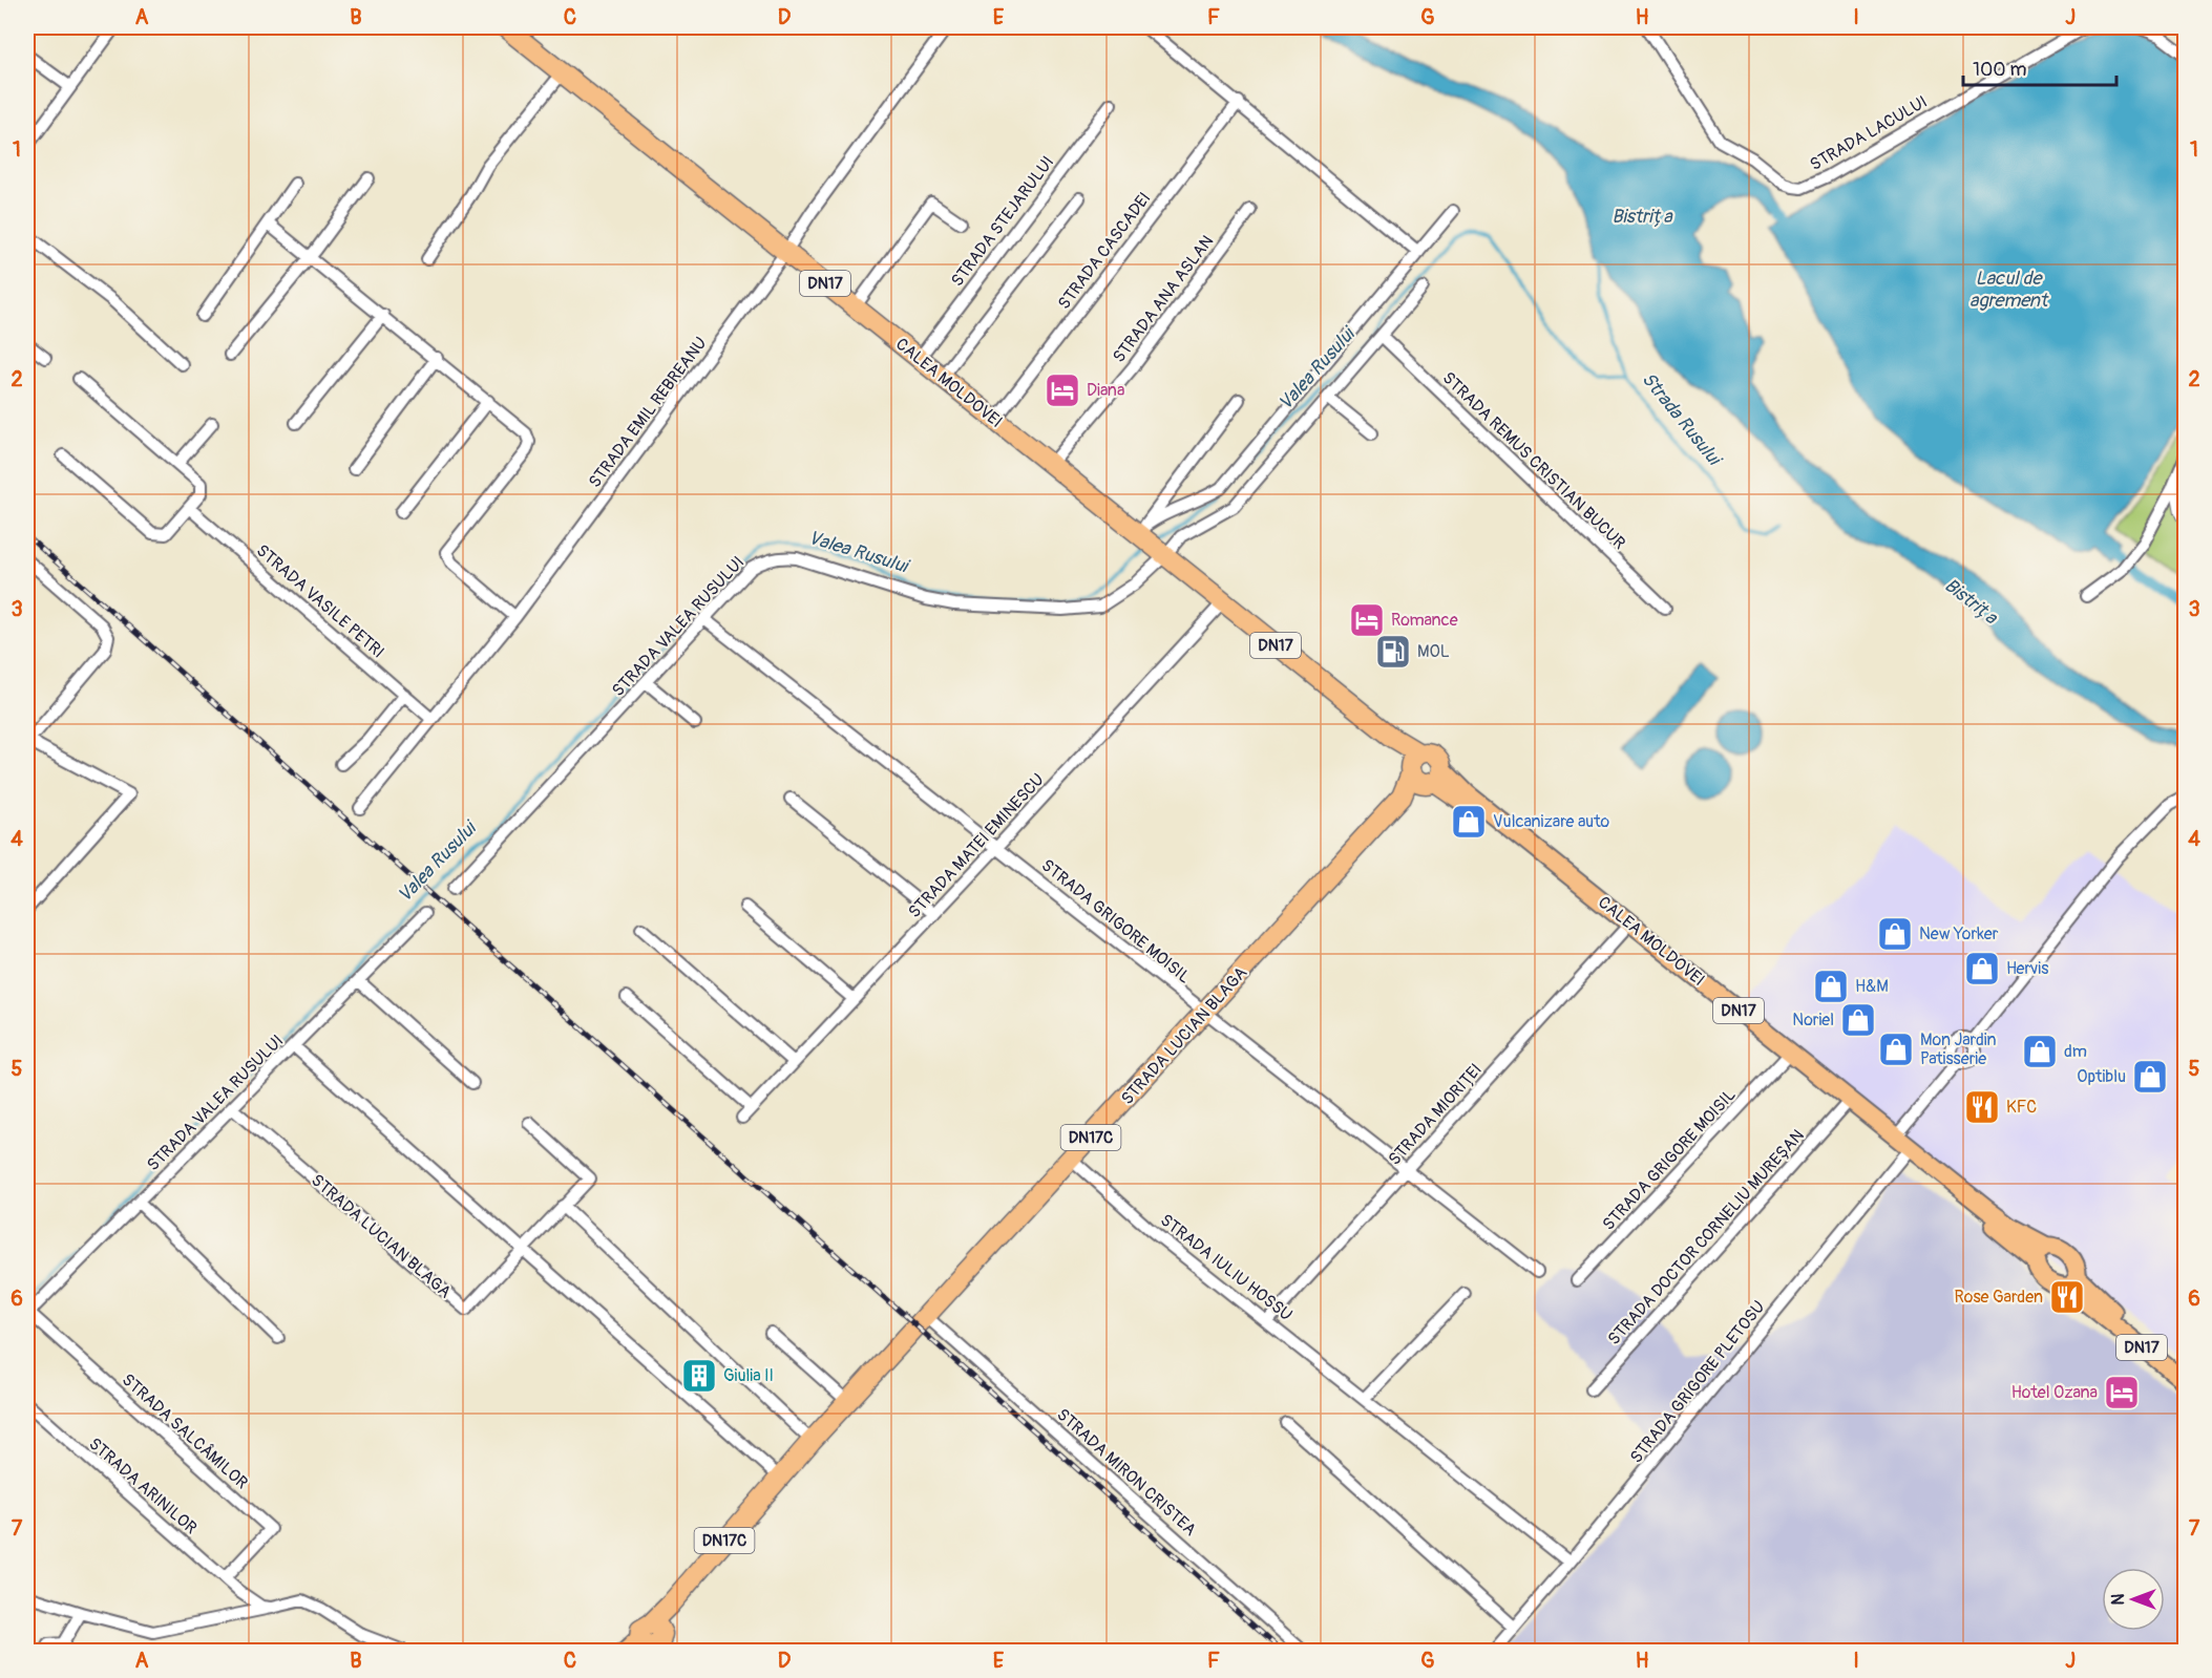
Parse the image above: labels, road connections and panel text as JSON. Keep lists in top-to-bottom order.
{
  "streets": {
    "highway": [
      "DN17",
      "CALEA MOLDOVEI",
      "STRADA LUCIAN BLAGA",
      "DN17C"
    ],
    "street": [
      "STRADA LACULUI",
      "STRADA STEJARULUI",
      "STRADA CASCADEI",
      "STRADA ANA ASLAN",
      "STRADA EMIL REBREANU",
      "STRADA REMUS CRISTIAN BUCUR",
      "STRADA VASILE PETRI",
      "STRADA VALEA RUSULUI",
      "STRADA MATEI EMINESCU",
      "STRADA GRIGORE MOISIL",
      "STRADA MIORIȚEI",
      "STRADA DOCTOR CORNELIU MUREȘAN",
      "STRADA IULIU HOSSU",
      "STRADA GRIGORE PLETOSU",
      "STRADA SALCÂMILOR",
      "STRADA MIRON CRISTEA",
      "STRADA ARINILOR"
    ]
  },
  "crossings": [
    ["STRADA STEJARULUI", "CALEA MOLDOVEI"],
    ["STRADA CASCADEI", "CALEA MOLDOVEI"],
    ["DN17", "CALEA MOLDOVEI"],
    ["STRADA ANA ASLAN", "CALEA MOLDOVEI"],
    ["CALEA MOLDOVEI", "STRADA EMIL REBREANU"],
    ["CALEA MOLDOVEI", "STRADA VALEA RUSULUI"],
    ["CALEA MOLDOVEI", "STRADA MATEI EMINESCU"],
    ["CALEA MOLDOVEI", "STRADA GRIGORE MOISIL"],
    ["CALEA MOLDOVEI", "STRADA LUCIAN BLAGA"],
    ["CALEA MOLDOVEI", "STRADA MIORIȚEI"],
    ["CALEA MOLDOVEI", "STRADA DOCTOR CORNELIU MUREȘAN"],
    ["CALEA MOLDOVEI", "STRADA GRIGORE PLETOSU"],
    ["STRADA EMIL REBREANU", "STRADA VASILE PETRI"],
    ["STRADA VALEA RUSULUI", "STRADA GRIGORE MOISIL"],
    ["STRADA VALEA RUSULUI", "STRADA LUCIAN BLAGA"],
    ["STRADA VALEA RUSULUI", "STRADA SALCÂMILOR"],
    ["STRADA MATEI EMINESCU", "STRADA GRIGORE MOISIL"],
    ["STRADA GRIGORE MOISIL", "STRADA LUCIAN BLAGA"],
    ["STRADA GRIGORE MOISIL", "STRADA MIORIȚEI"],
    ["STRADA LUCIAN BLAGA", "STRADA IULIU HOSSU"],
    ["STRADA LUCIAN BLAGA", "STRADA MIRON CRISTEA"],
    ["STRADA MIORIȚEI", "STRADA IULIU HOSSU"],
    ["STRADA IULIU HOSSU", "STRADA GRIGORE PLETOSU"],
    ["STRADA SALCÂMILOR", "STRADA ARINILOR"]
  ],
  "water": [
    "Bistrița",
    "Lacul de agrement",
    "Valea Rusului",
    "Strada Rusului"
  ],
  "places": {
    "hotel": ["Diana", "Romance", "Hotel Ozana"],
    "fuel station": ["MOL"],
    "shop": [
      "Vulcanizare auto",
      "New Yorker",
      "Hervis",
      "H&M",
      "Noriel",
      "Mon Jardin Patisserie",
      "dm",
      "Optiblu"
    ],
    "restaurant": ["KFC", "Rose Garden"],
    "building": ["Giulia II"]
  },
  "scale_bar": "100 m",
  "north": "left",
  "grid": {
    "columns": [
      "A",
      "B",
      "C",
      "D",
      "E",
      "F",
      "G",
      "H",
      "I",
      "J"
    ],
    "rows": [
      "1",
      "2",
      "3",
      "4",
      "5",
      "6",
      "7"
    ]
  }
}
